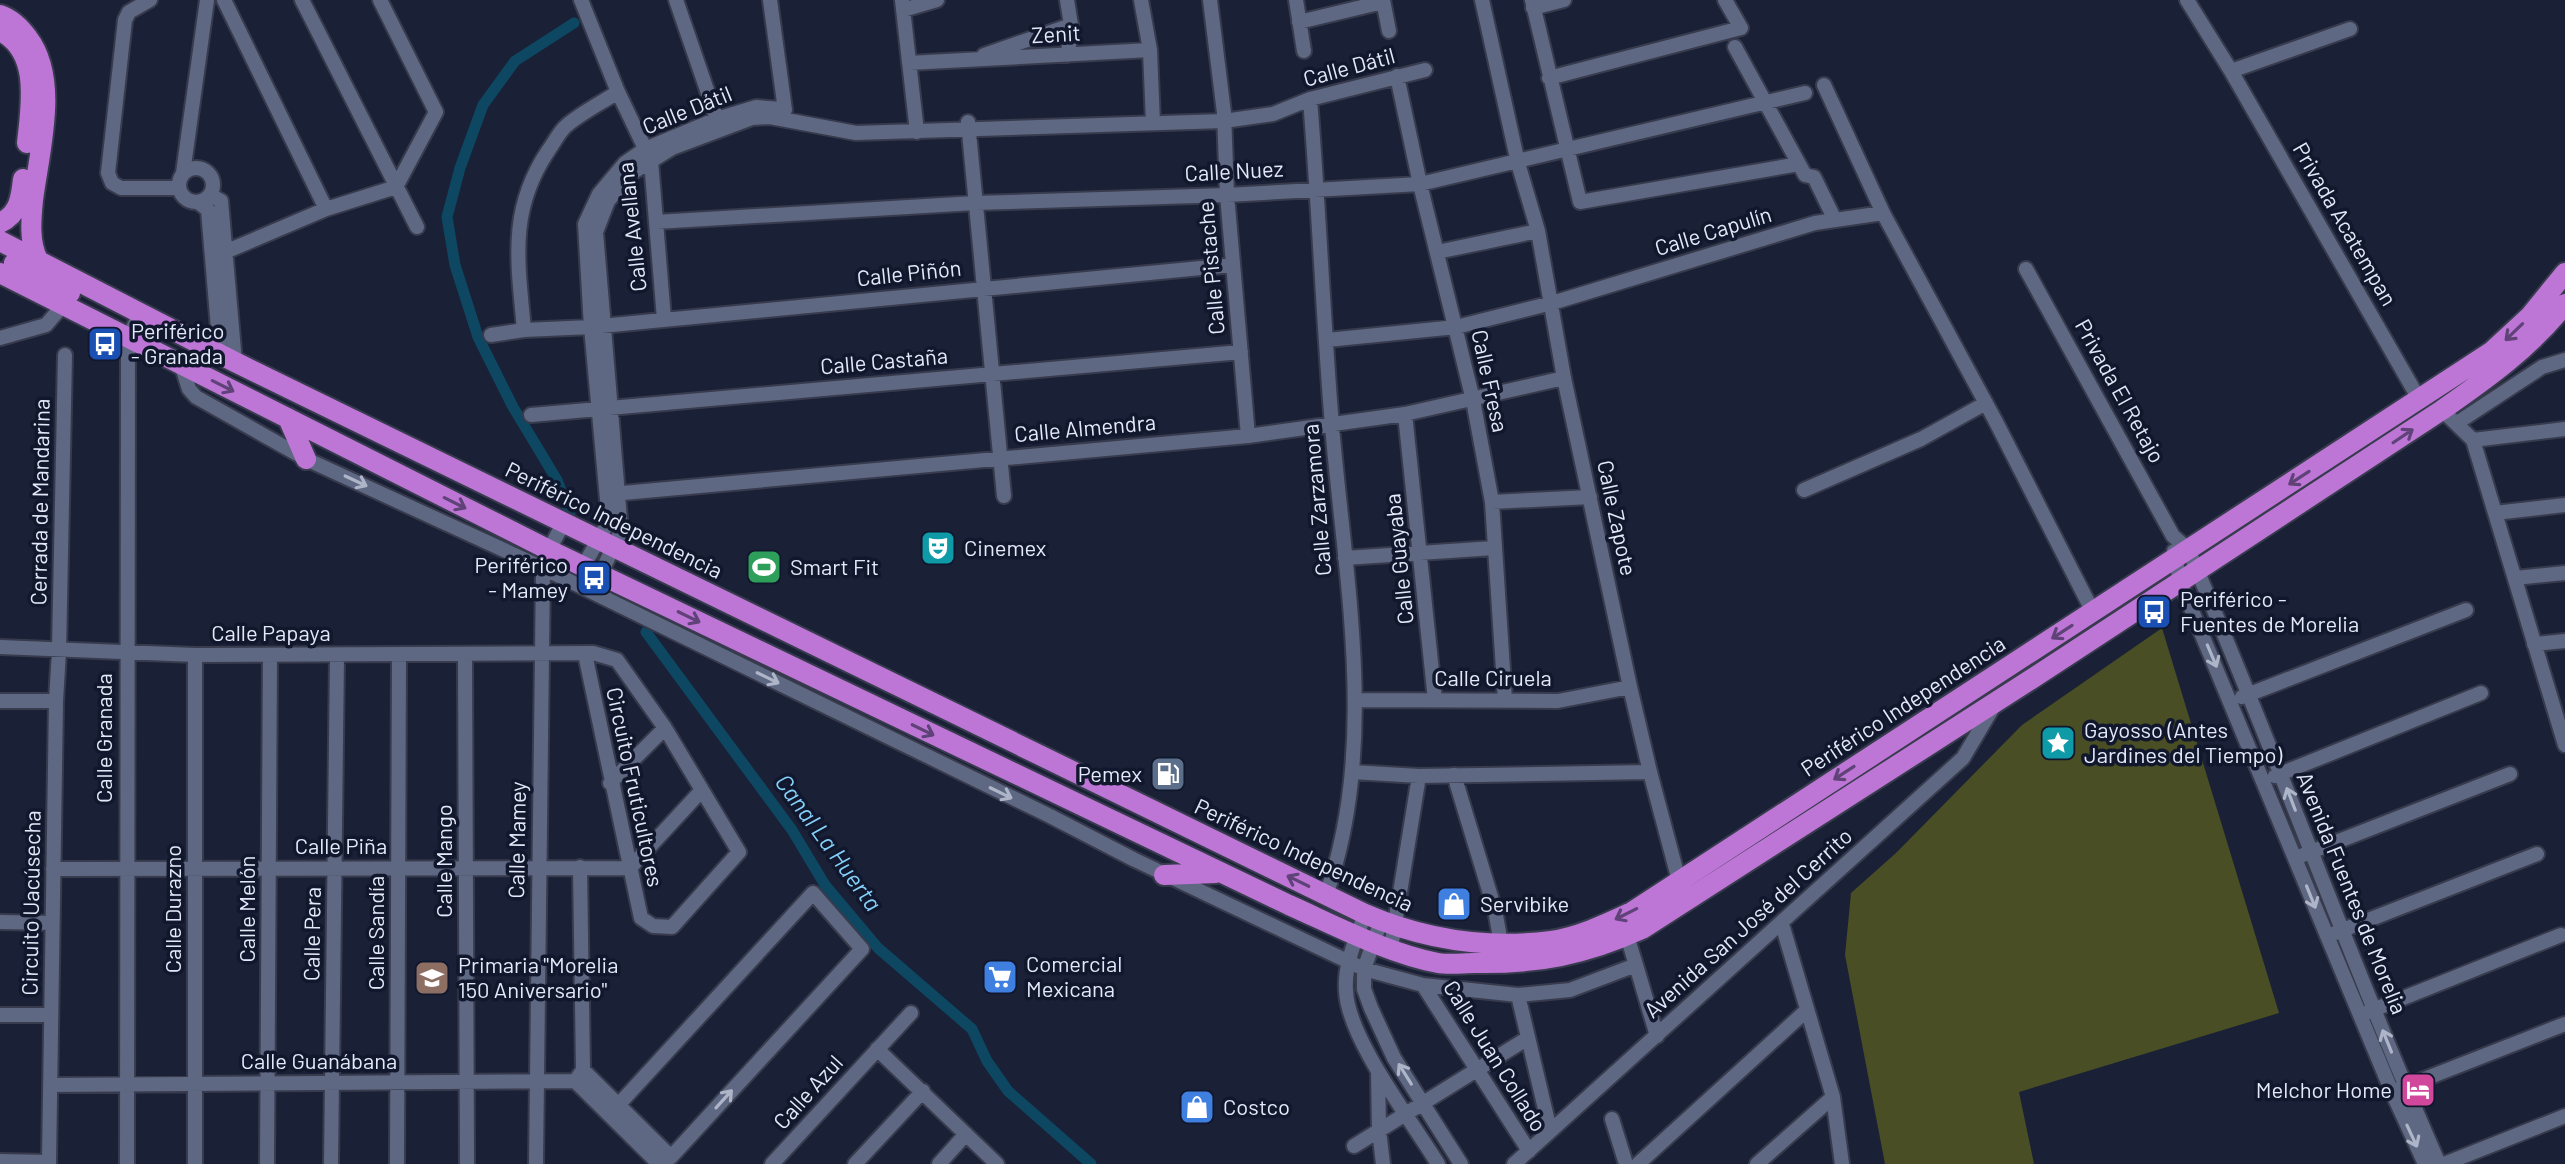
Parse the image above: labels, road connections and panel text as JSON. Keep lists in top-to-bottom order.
{
  "streets": {
    "highway": ["Periférico Independencia"],
    "street": [
      "Zenit",
      "Calle Dátil",
      "Calle Nuez",
      "Privada Acatempan",
      "Calle Avellana",
      "Calle Capulín",
      "Calle Pistache",
      "Calle Piñón",
      "Calle Castaña",
      "Calle Fresa",
      "Privada El Retajo",
      "Calle Almendra",
      "Calle Zarzamora",
      "Cerrada de Mandarina",
      "Calle Zapote",
      "Calle Guayaba",
      "Calle Papaya",
      "Calle Ciruela",
      "Calle Granada",
      "Circuito Fruticultores",
      "Calle Mamey",
      "Calle Piña",
      "Calle Mango",
      "Avenida Fuentes de Morelia",
      "Circuito Uacúsecha",
      "Calle Durazno",
      "Calle Melón",
      "Avenida San José del Cerrito",
      "Calle Sandía",
      "Calle Pera",
      "Calle Juan Collado",
      "Calle Guanábana",
      "Calle Azul"
    ]
  },
  "crossings": [
    ["Calle Dátil", "Calle Avellana"],
    ["Calle Dátil", "Calle Pistache"],
    ["Calle Dátil", "Calle Piñón"],
    ["Calle Dátil", "Calle Castaña"],
    ["Calle Dátil", "Calle Fresa"],
    ["Calle Dátil", "Calle Almendra"],
    ["Calle Dátil", "Calle Zarzamora"],
    ["Calle Dátil", "Periférico Independencia"],
    ["Calle Nuez", "Calle Avellana"],
    ["Calle Nuez", "Calle Pistache"],
    ["Calle Nuez", "Calle Fresa"],
    ["Calle Nuez", "Calle Zarzamora"],
    ["Calle Nuez", "Calle Zapote"],
    ["Privada Acatempan", "Periférico Independencia"],
    ["Calle Avellana", "Calle Piñón"],
    ["Calle Capulín", "Calle Fresa"],
    ["Calle Capulín", "Calle Zarzamora"],
    ["Calle Capulín", "Calle Zapote"],
    ["Calle Pistache", "Calle Piñón"],
    ["Calle Pistache", "Calle Castaña"],
    ["Calle Pistache", "Calle Almendra"],
    ["Calle Fresa", "Calle Almendra"],
    ["Calle Fresa", "Calle Ciruela"],
    ["Privada El Retajo", "Periférico Independencia"],
    ["Privada El Retajo", "Avenida Fuentes de Morelia"],
    ["Calle Almendra", "Calle Zarzamora"],
    ["Calle Almendra", "Calle Zapote"],
    ["Calle Almendra", "Calle Guayaba"],
    ["Calle Zarzamora", "Periférico Independencia"],
    ["Calle Zarzamora", "Calle Ciruela"],
    ["Cerrada de Mandarina", "Calle Papaya"],
    ["Cerrada de Mandarina", "Circuito Uacúsecha"],
    ["Calle Zapote", "Periférico Independencia"],
    ["Calle Zapote", "Calle Ciruela"],
    ["Periférico Independencia", "Calle Granada"],
    ["Periférico Independencia", "Calle Mamey"],
    ["Periférico Independencia", "Avenida Fuentes de Morelia"],
    ["Periférico Independencia", "Avenida San José del Cerrito"],
    ["Calle Guayaba", "Calle Ciruela"],
    ["Calle Papaya", "Calle Granada"],
    ["Calle Papaya", "Circuito Fruticultores"],
    ["Calle Papaya", "Calle Mamey"],
    ["Calle Papaya", "Calle Mango"],
    ["Calle Papaya", "Calle Durazno"],
    ["Calle Papaya", "Calle Melón"],
    ["Calle Papaya", "Calle Sandía"],
    ["Calle Papaya", "Calle Pera"],
    ["Calle Granada", "Calle Piña"],
    ["Calle Granada", "Calle Guanábana"],
    ["Circuito Fruticultores", "Calle Piña"],
    ["Calle Mamey", "Calle Piña"],
    ["Calle Mamey", "Calle Guanábana"],
    ["Calle Piña", "Calle Mango"],
    ["Calle Piña", "Circuito Uacúsecha"],
    ["Calle Piña", "Calle Durazno"],
    ["Calle Piña", "Calle Melón"],
    ["Calle Piña", "Calle Sandía"],
    ["Calle Piña", "Calle Pera"],
    ["Calle Mango", "Calle Guanábana"],
    ["Circuito Uacúsecha", "Calle Guanábana"],
    ["Calle Durazno", "Calle Guanábana"],
    ["Calle Melón", "Calle Guanábana"],
    ["Avenida San José del Cerrito", "Calle Juan Collado"],
    ["Calle Sandía", "Calle Guanábana"],
    ["Calle Pera", "Calle Guanábana"]
  ],
  "water": ["Canal La Huerta"],
  "places": {
    "bus stop": ["Periférico - Granada", "Periférico - Mamey", "Periférico - Fuentes de Morelia"],
    "theatre": ["Cinemex"],
    "sports": ["Smart Fit"],
    "place": ["Gayosso (Antes Jardines del Tiempo)"],
    "fuel station": ["Pemex"],
    "shop": ["Servibike", "Costco"],
    "supermarket": ["Comercial Mexicana"],
    "school or university": ["Primaria \"Morelia 150 Aniversario\""],
    "hotel": ["Melchor Home"]
  }
}
